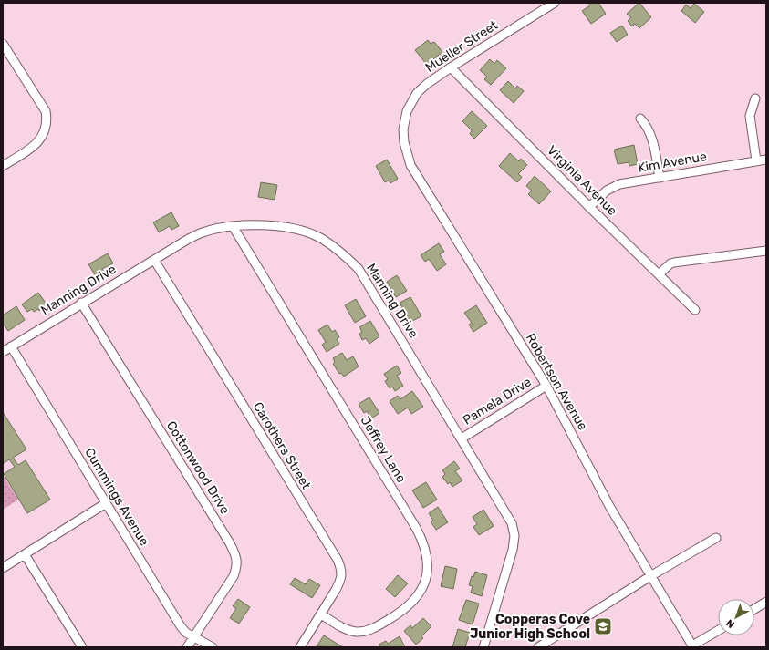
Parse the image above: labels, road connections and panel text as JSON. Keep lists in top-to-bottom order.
{
  "streets": {
    "street": [
      "Mueller Street",
      "Kim Avenue",
      "Virginia Avenue",
      "Manning Drive",
      "Robertson Avenue",
      "Pamela Drive",
      "Carothers Street",
      "Jeffrey Lane",
      "Cottonwood Drive",
      "Cummings Avenue"
    ]
  },
  "crossings": [
    ["Mueller Street", "Virginia Avenue"],
    ["Mueller Street", "Robertson Avenue"],
    ["Kim Avenue", "Virginia Avenue"],
    ["Manning Drive", "Pamela Drive"],
    ["Manning Drive", "Carothers Street"],
    ["Manning Drive", "Jeffrey Lane"],
    ["Manning Drive", "Cottonwood Drive"],
    ["Manning Drive", "Cummings Avenue"],
    ["Robertson Avenue", "Pamela Drive"],
    ["Carothers Street", "Jeffrey Lane"],
    ["Cottonwood Drive", "Cummings Avenue"]
  ],
  "places": {
    "school or university": ["Copperas Cove Junior High School"]
  },
  "north": "bottom left"
}
